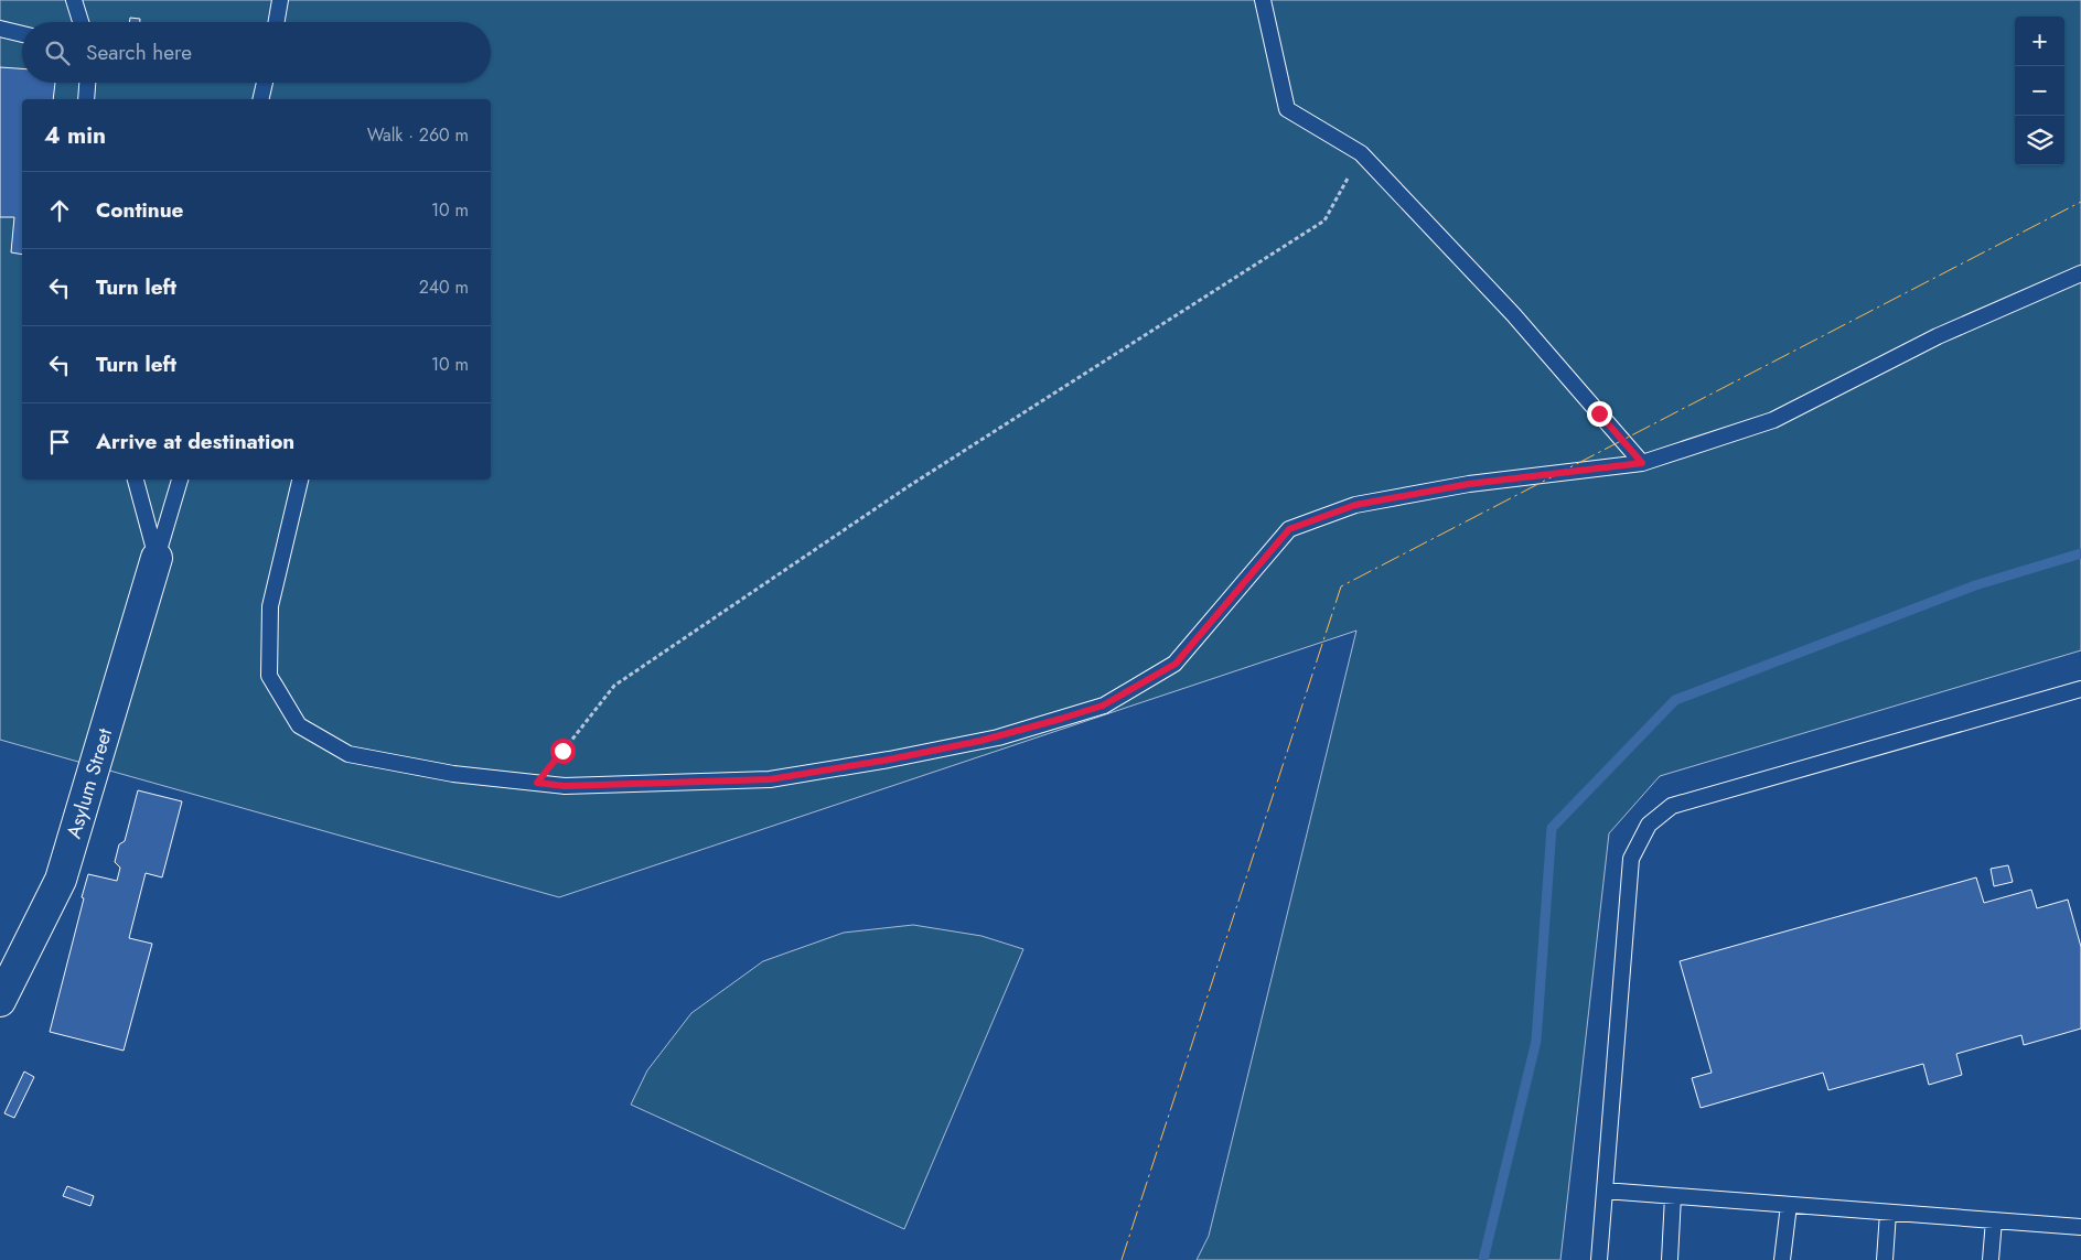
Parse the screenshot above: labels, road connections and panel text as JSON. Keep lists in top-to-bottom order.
{
  "streets": {
    "street": ["Asylum Street"]
  },
  "page": {
    "map_buttons": ["+", "−"],
    "search": "Search here",
    "heading": ["4 min", "Walk · 260 m"],
    "list": [
      ["Continue", "10 m"],
      ["Turn left", "240 m"],
      ["Turn left", "10 m"],
      "Arrive at destination"
    ]
  }
}
